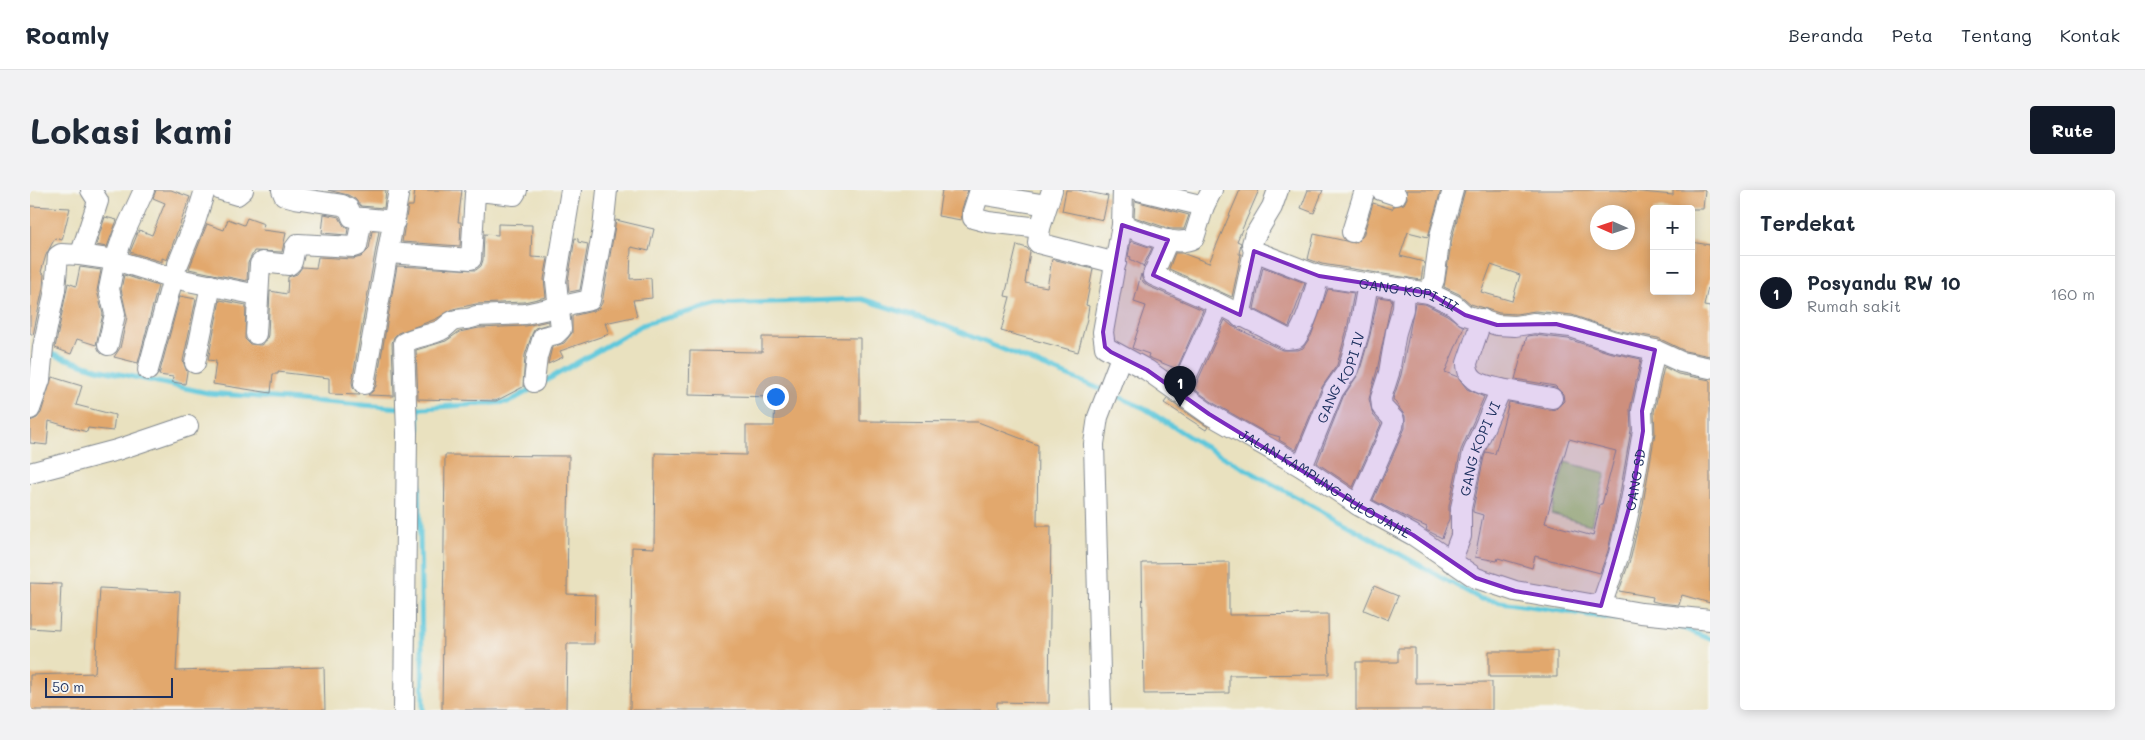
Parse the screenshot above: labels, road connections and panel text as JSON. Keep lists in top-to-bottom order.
{
  "streets": {
    "street": [
      "GANG KOPI III",
      "GANG KOPI IV",
      "GANG KOPI VI",
      "GANG SD",
      "JALAN KAMPUNG PULO JAHE"
    ]
  },
  "crossings": [
    ["GANG KOPI III", "GANG KOPI IV"],
    ["GANG KOPI III", "GANG SD"],
    ["GANG KOPI IV", "JALAN KAMPUNG PULO JAHE"],
    ["GANG KOPI VI", "JALAN KAMPUNG PULO JAHE"],
    ["GANG SD", "JALAN KAMPUNG PULO JAHE"]
  ],
  "scale_bar": "50 m",
  "north": "left",
  "page": {
    "header": "Roamly",
    "nav": [
      "Beranda",
      "Peta",
      "Tentang",
      "Kontak"
    ],
    "buttons": "Rute",
    "title": "Lokasi kami",
    "heading": "Terdekat",
    "map_buttons": ["+", "−"],
    "list": [
      {
        "mark": "1",
        "name": "Posyandu RW 10",
        "note": "Rumah sakit",
        "value": "160 m"
      }
    ],
    "pins": "1",
    "scale": "50 m"
  }
}
